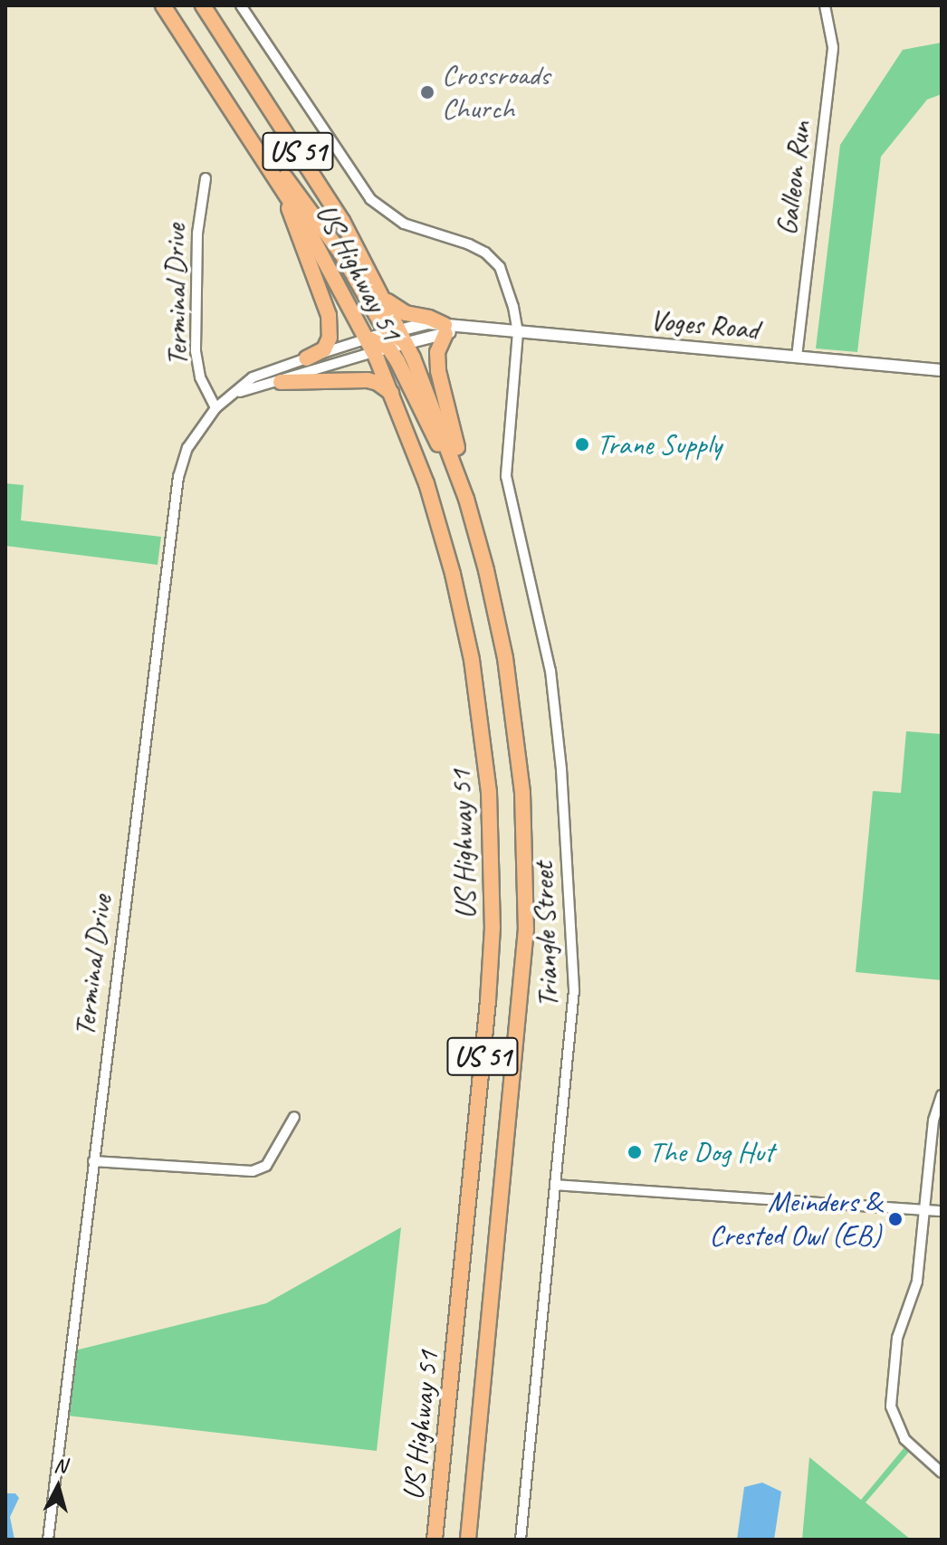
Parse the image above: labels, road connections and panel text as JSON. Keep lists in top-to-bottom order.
{
  "streets": {
    "main road": ["US 51", "US Highway 51"],
    "street": [
      "Galleon Run",
      "Terminal Drive",
      "Voges Road",
      "Triangle Street"
    ]
  },
  "crossings": [
    ["US 51", "US Highway 51"],
    ["US 51", "Voges Road"],
    ["Galleon Run", "Voges Road"],
    ["US Highway 51", "Terminal Drive"],
    ["US Highway 51", "Voges Road"],
    ["Terminal Drive", "Voges Road"],
    ["Voges Road", "Triangle Street"]
  ],
  "places": [
    "Crossroads Church",
    "Trane Supply",
    "The Dog Hut",
    "Meinders & Crested Owl (EB)"
  ],
  "north": "top"
}
